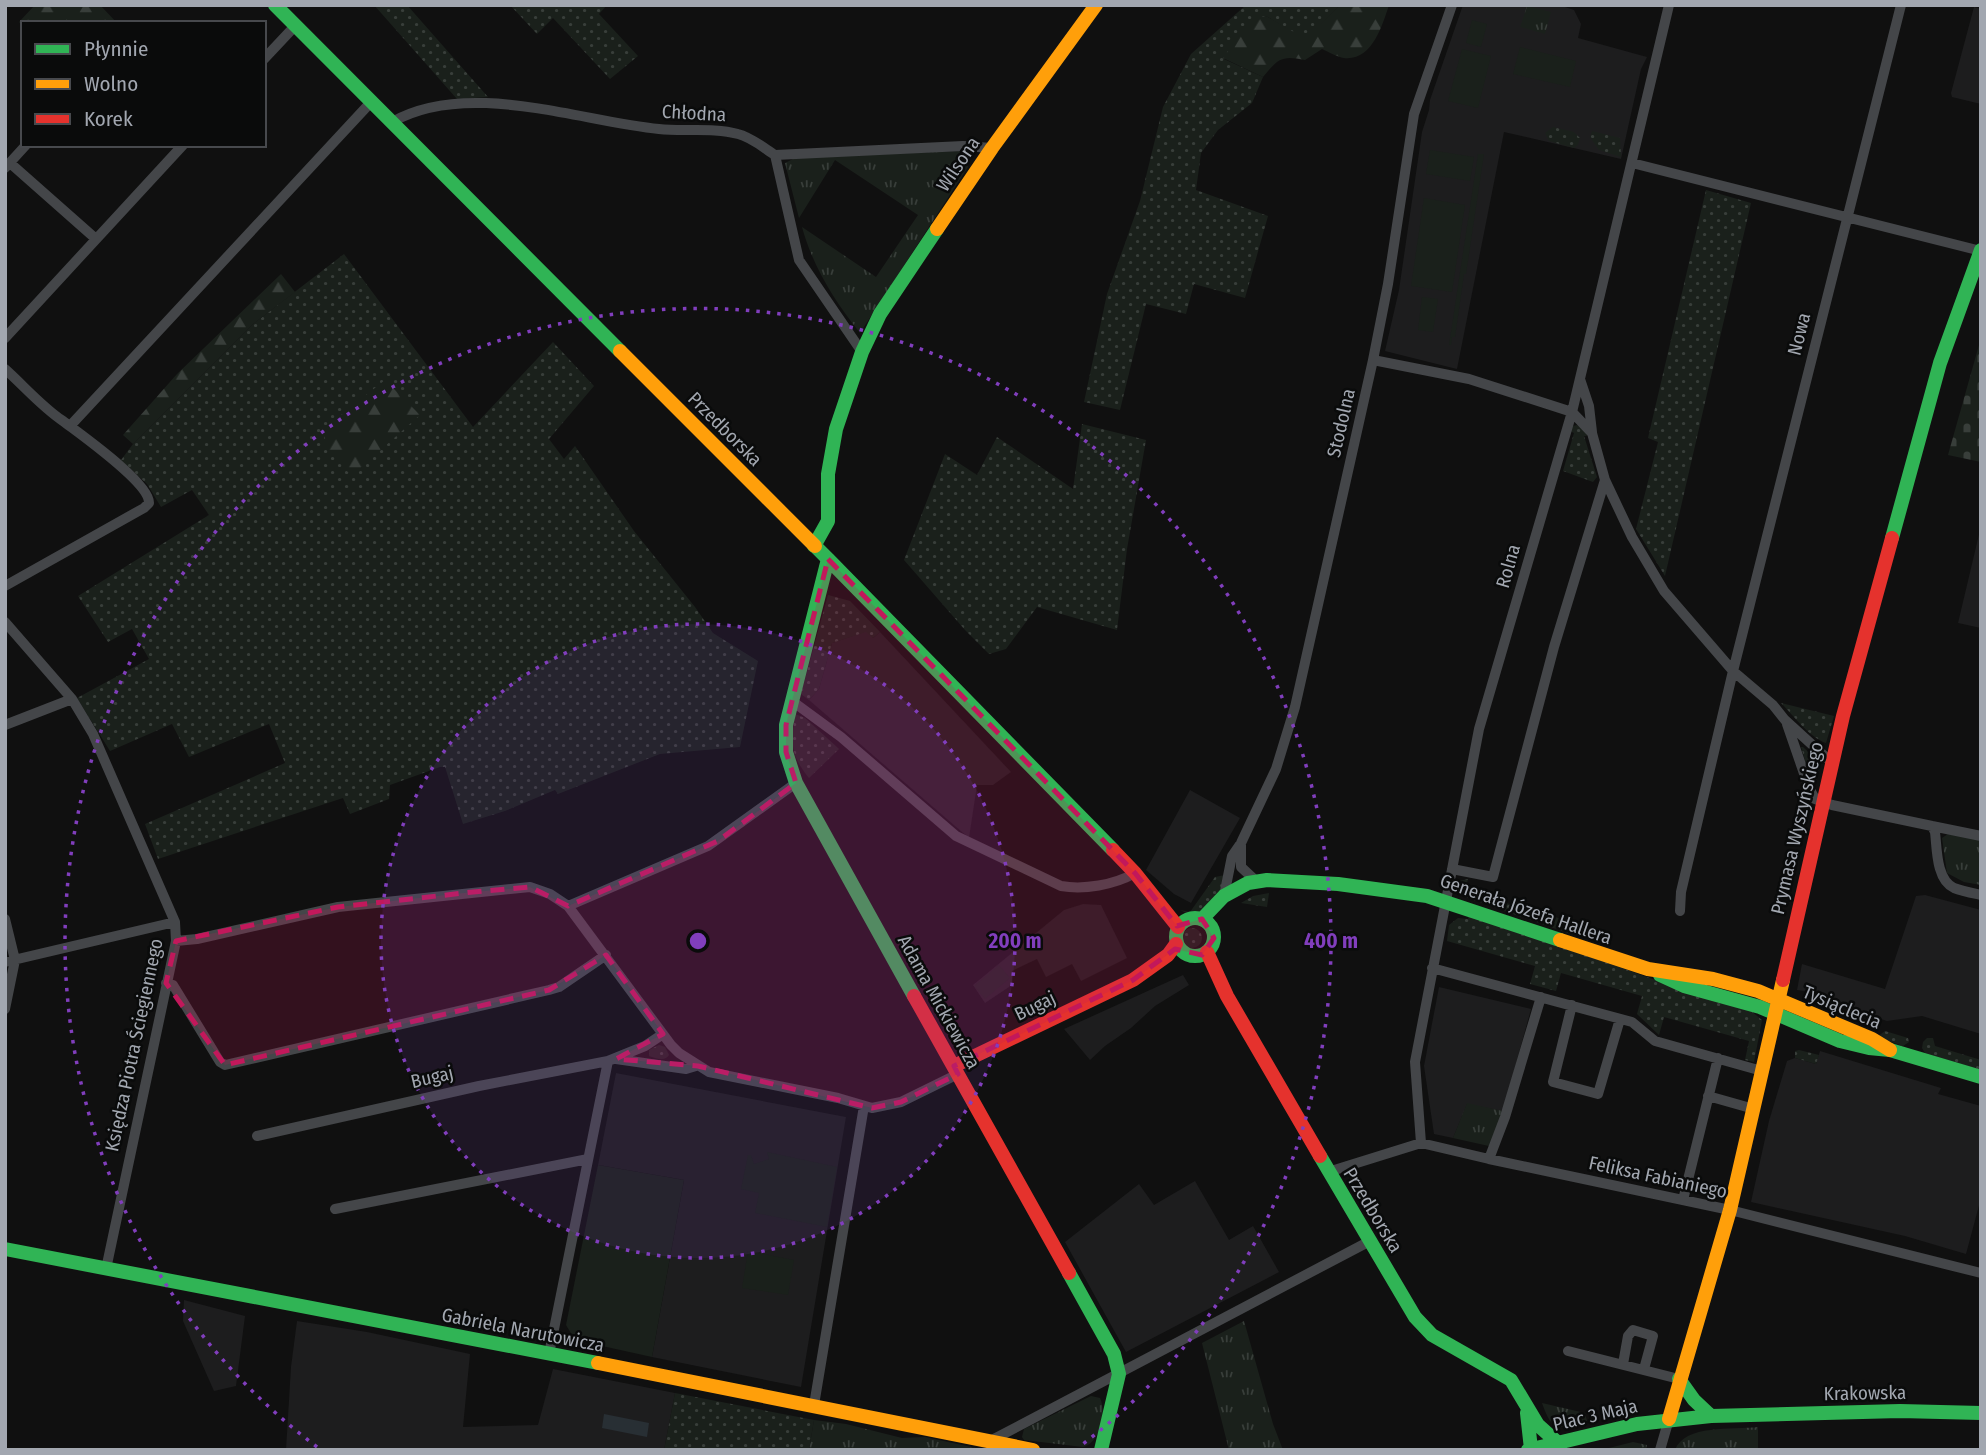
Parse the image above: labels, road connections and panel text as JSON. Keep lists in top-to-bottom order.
{
  "streets": {
    "street": [
      "Chłodna",
      "Wilsona",
      "Nowa",
      "Stodolna",
      "Przedborska",
      "Rolna",
      "Prymasa Wyszyńskiego",
      "Generała Józefa Hallera",
      "Adama Mickiewicza",
      "Bugaj",
      "Tysiąclecia",
      "Księdza Piotra Ściegiennego",
      "Feliksa Fabianiego",
      "Gabriela Narutowicza",
      "Krakowska",
      "Plac 3 Maja"
    ]
  },
  "crossings": [
    ["Chłodna", "Przedborska"],
    ["Wilsona", "Przedborska"],
    ["Stodolna", "Generała Józefa Hallera"],
    ["Przedborska", "Generała Józefa Hallera"],
    ["Przedborska", "Adama Mickiewicza"],
    ["Przedborska", "Bugaj"],
    ["Przedborska", "Plac 3 Maja"],
    ["Rolna", "Generała Józefa Hallera"],
    ["Rolna", "Feliksa Fabianiego"],
    ["Prymasa Wyszyńskiego", "Generała Józefa Hallera"],
    ["Prymasa Wyszyńskiego", "Tysiąclecia"],
    ["Prymasa Wyszyńskiego", "Feliksa Fabianiego"],
    ["Prymasa Wyszyńskiego", "Plac 3 Maja"],
    ["Generała Józefa Hallera", "Bugaj"],
    ["Generała Józefa Hallera", "Tysiąclecia"],
    ["Adama Mickiewicza", "Bugaj"],
    ["Księdza Piotra Ściegiennego", "Gabriela Narutowicza"],
    ["Krakowska", "Plac 3 Maja"]
  ],
  "legend": ["Płynnie", "Wolno", "Korek"],
  "rings": ["200 m", "400 m"]
}
